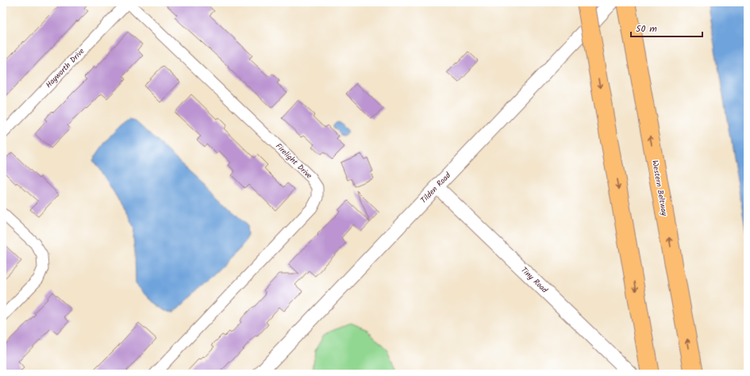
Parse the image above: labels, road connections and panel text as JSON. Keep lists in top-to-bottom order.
{
  "streets": {
    "highway": ["Western Beltway"],
    "street": [
      "Hayworth Drive",
      "Firelight Drive",
      "Tilden Road",
      "Tiny Road"
    ]
  },
  "crossings": [
    ["Hayworth Drive", "Firelight Drive"],
    ["Tilden Road", "Tiny Road"]
  ],
  "scale_bar": "50 m"
}
